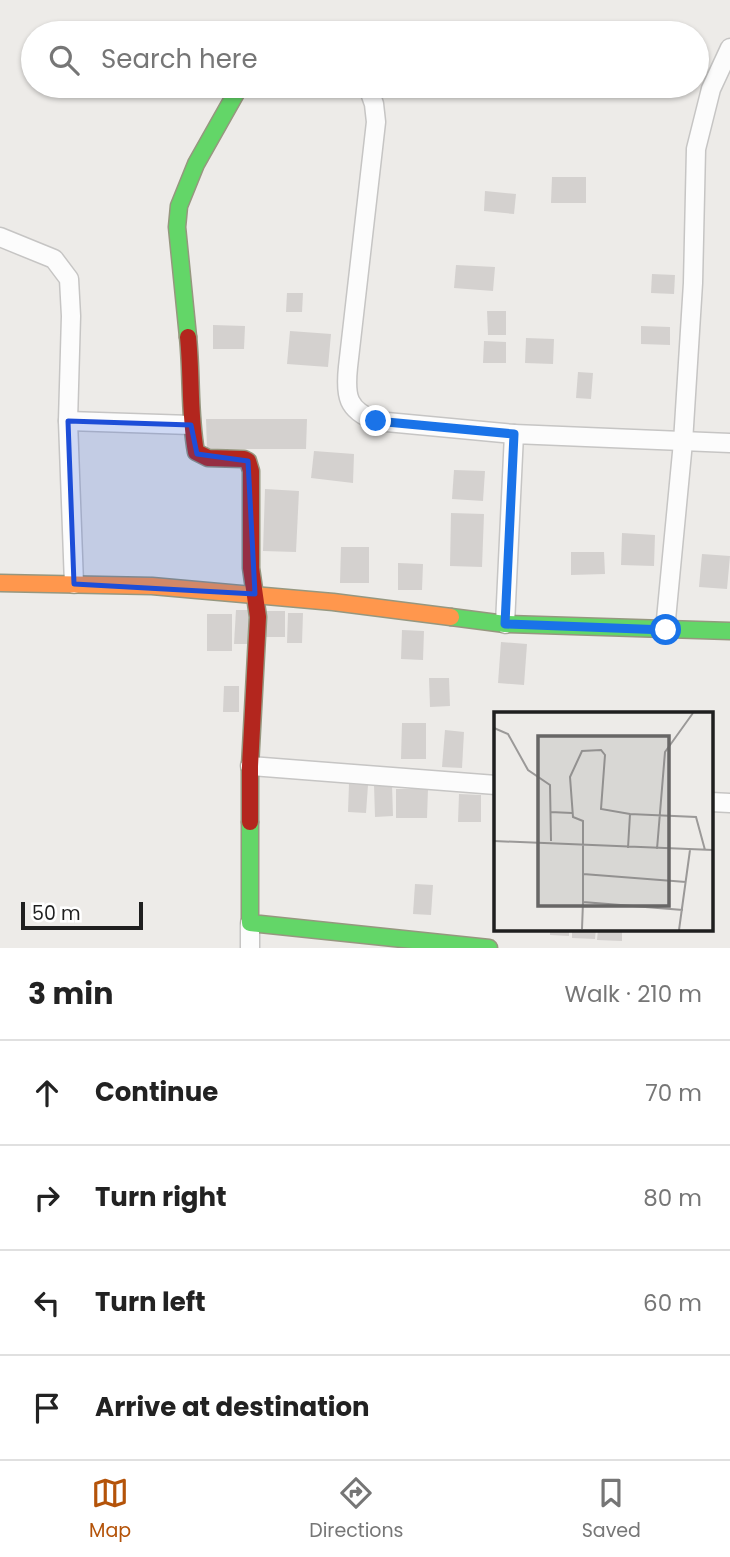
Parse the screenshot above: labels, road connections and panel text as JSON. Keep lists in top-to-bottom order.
{
  "scale_bar": "50 m",
  "page": {
    "search": "Search here",
    "scale": "50 m",
    "heading": ["3 min", "Walk · 210 m"],
    "list": [
      ["Continue", "70 m"],
      ["Turn right", "80 m"],
      ["Turn left", "60 m"],
      "Arrive at destination"
    ],
    "nav": ["Map", "Directions", "Saved"]
  }
}
